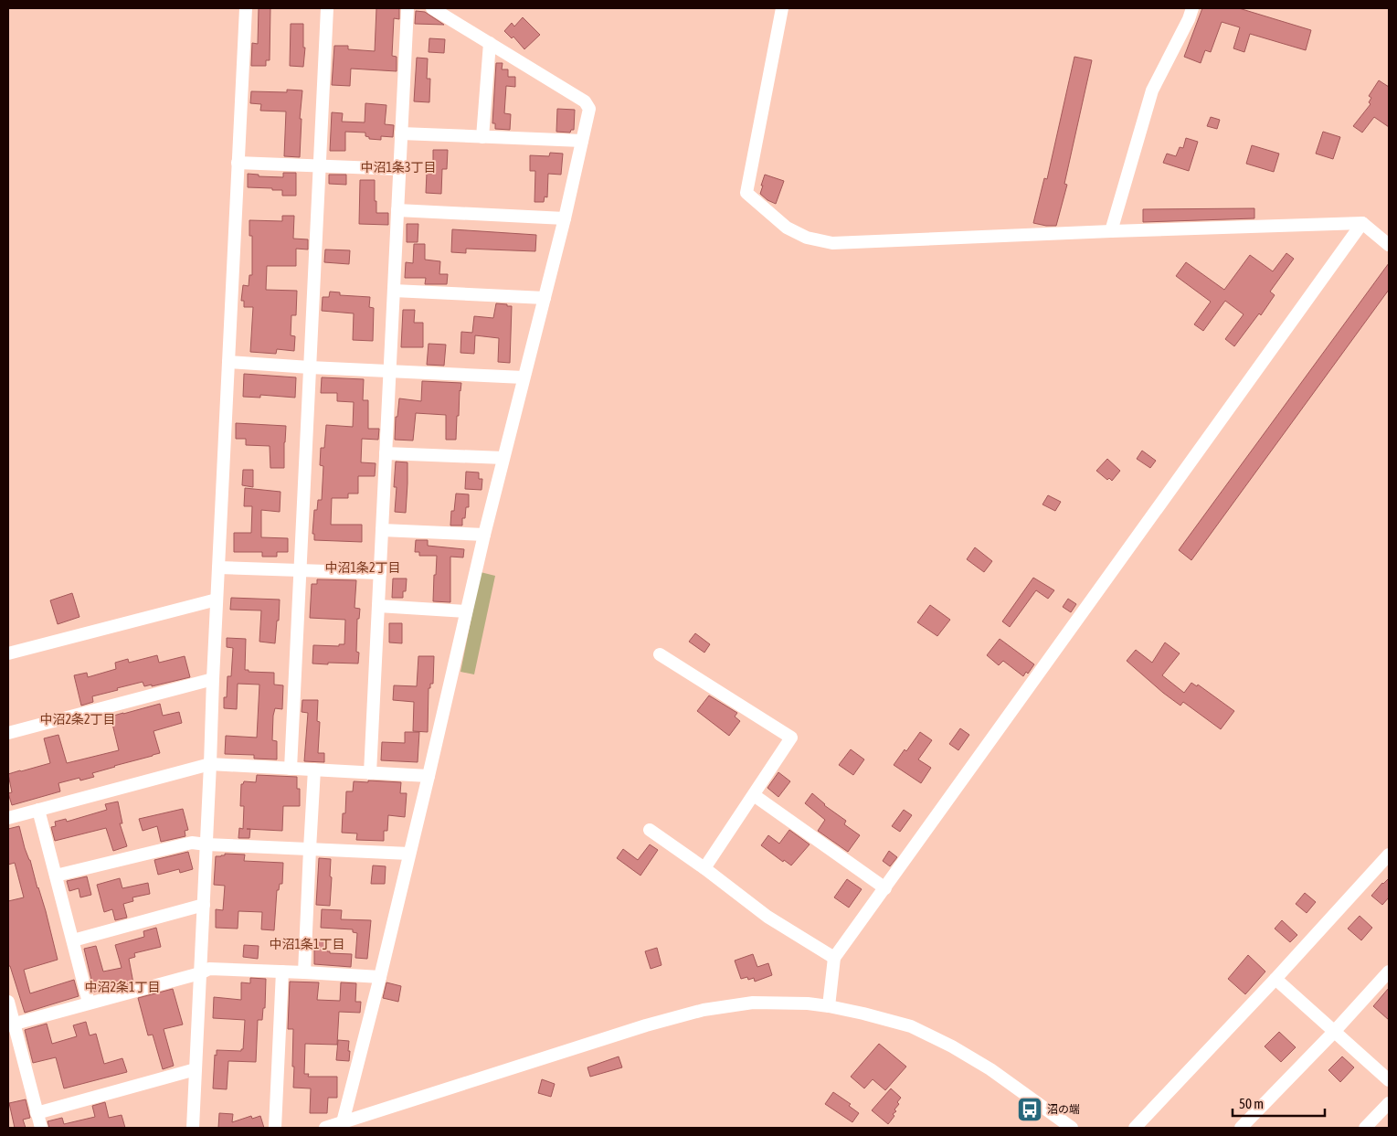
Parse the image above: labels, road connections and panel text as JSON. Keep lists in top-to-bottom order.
{
  "districts": [
    "中沼1条3丁目",
    "中沼1条2丁目",
    "中沼2条2丁目",
    "中沼1条1丁目",
    "中沼2条1丁目"
  ],
  "places": {
    "bus stop": ["沼の端"]
  },
  "scale_bar": "50 m"
}
